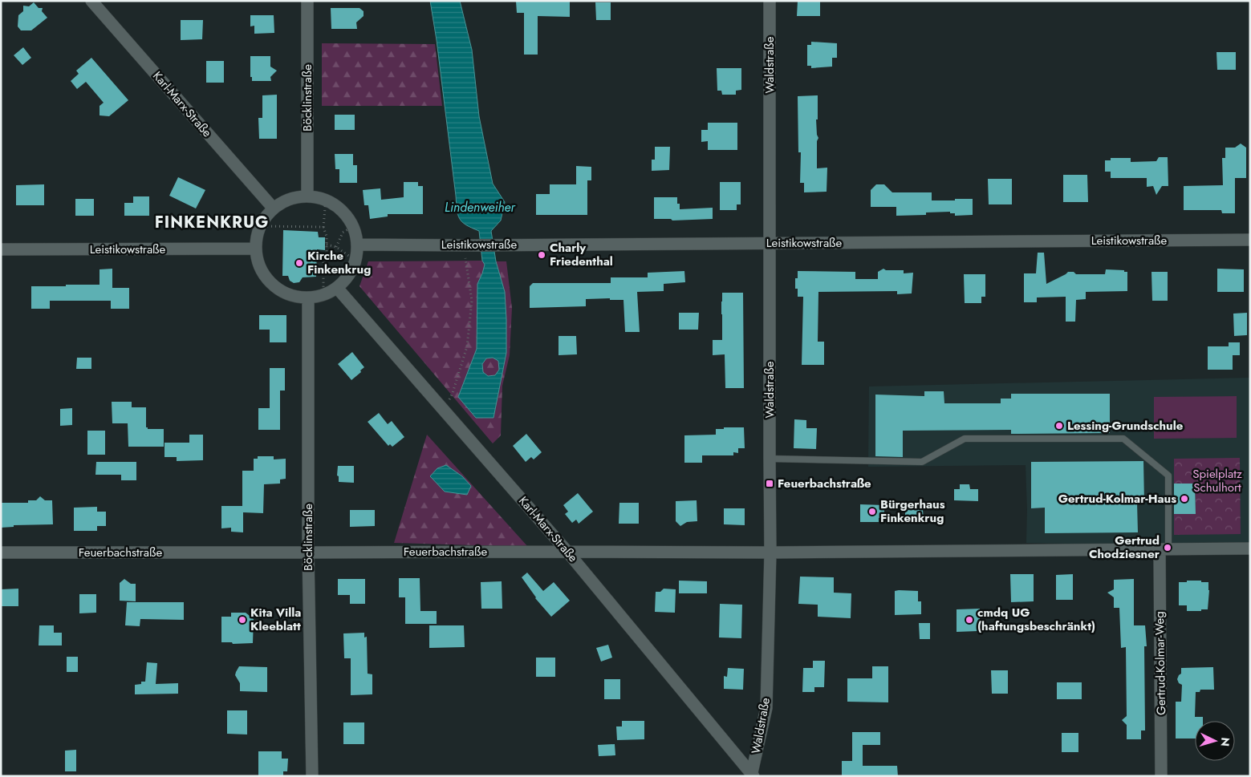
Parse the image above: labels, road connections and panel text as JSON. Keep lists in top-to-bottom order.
{
  "streets": {
    "street": [
      "Waldstraße",
      "Böcklinstraße",
      "Karl-Marx-Straße",
      "Leistikowstraße",
      "Feuerbachstraße",
      "Gertrud-Kolmar-Weg"
    ]
  },
  "crossings": [
    ["Waldstraße", "Karl-Marx-Straße"],
    ["Waldstraße", "Leistikowstraße"],
    ["Waldstraße", "Feuerbachstraße"],
    ["Böcklinstraße", "Feuerbachstraße"],
    ["Karl-Marx-Straße", "Feuerbachstraße"],
    ["Feuerbachstraße", "Gertrud-Kolmar-Weg"]
  ],
  "districts": ["FINKENKRUG"],
  "water": ["Lindenweiher"],
  "parks": ["Spielplatz Schulhort"],
  "places": {
    "other": [
      "Charly Friedenthal",
      "Kirche Finkenkrug",
      "Lessing-Grundschule",
      "Gertrud-Kolmar-Haus",
      "Bürgerhaus Finkenkrug",
      "Gertrud Chodziesner",
      "Kita Villa Kleeblatt",
      "cmdq UG (haftungsbeschränkt)"
    ],
    "transit": ["Feuerbachstraße"]
  },
  "north": "right"
}
